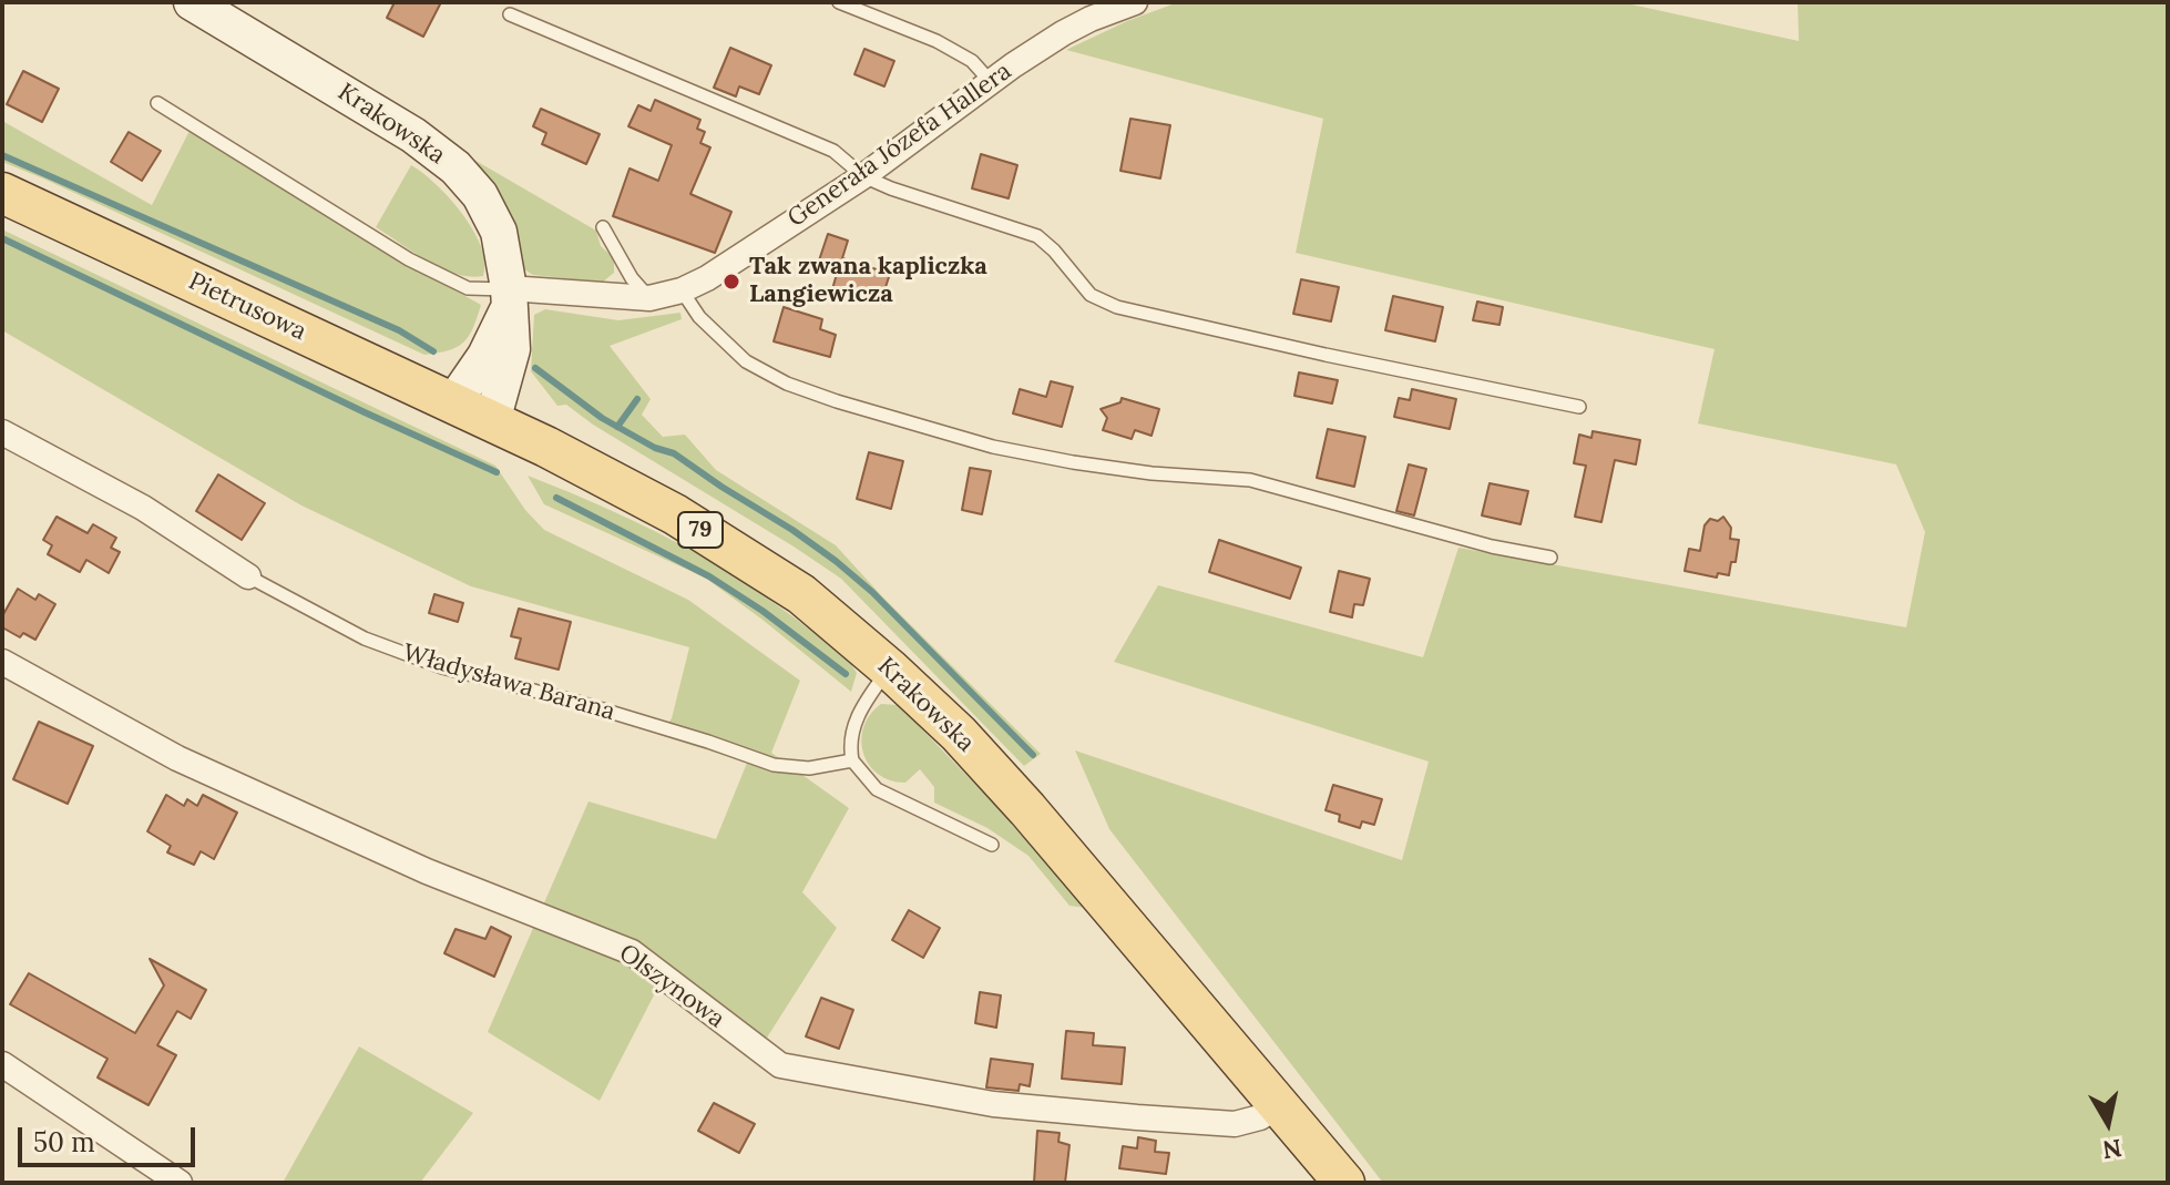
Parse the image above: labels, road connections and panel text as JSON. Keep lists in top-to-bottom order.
{
  "streets": {
    "main road": ["Krakowska", "Pietrusowa", "79"],
    "street": ["Generała Józefa Hallera", "Władysława Barana", "Olszynowa"]
  },
  "crossings": [
    ["Krakowska", "Generała Józefa Hallera"],
    ["Krakowska", "Pietrusowa"],
    ["Krakowska", "Olszynowa"]
  ],
  "places": ["Tak zwana kapliczka Langiewicza"],
  "scale_bar": "50 m",
  "north": "bottom"
}
